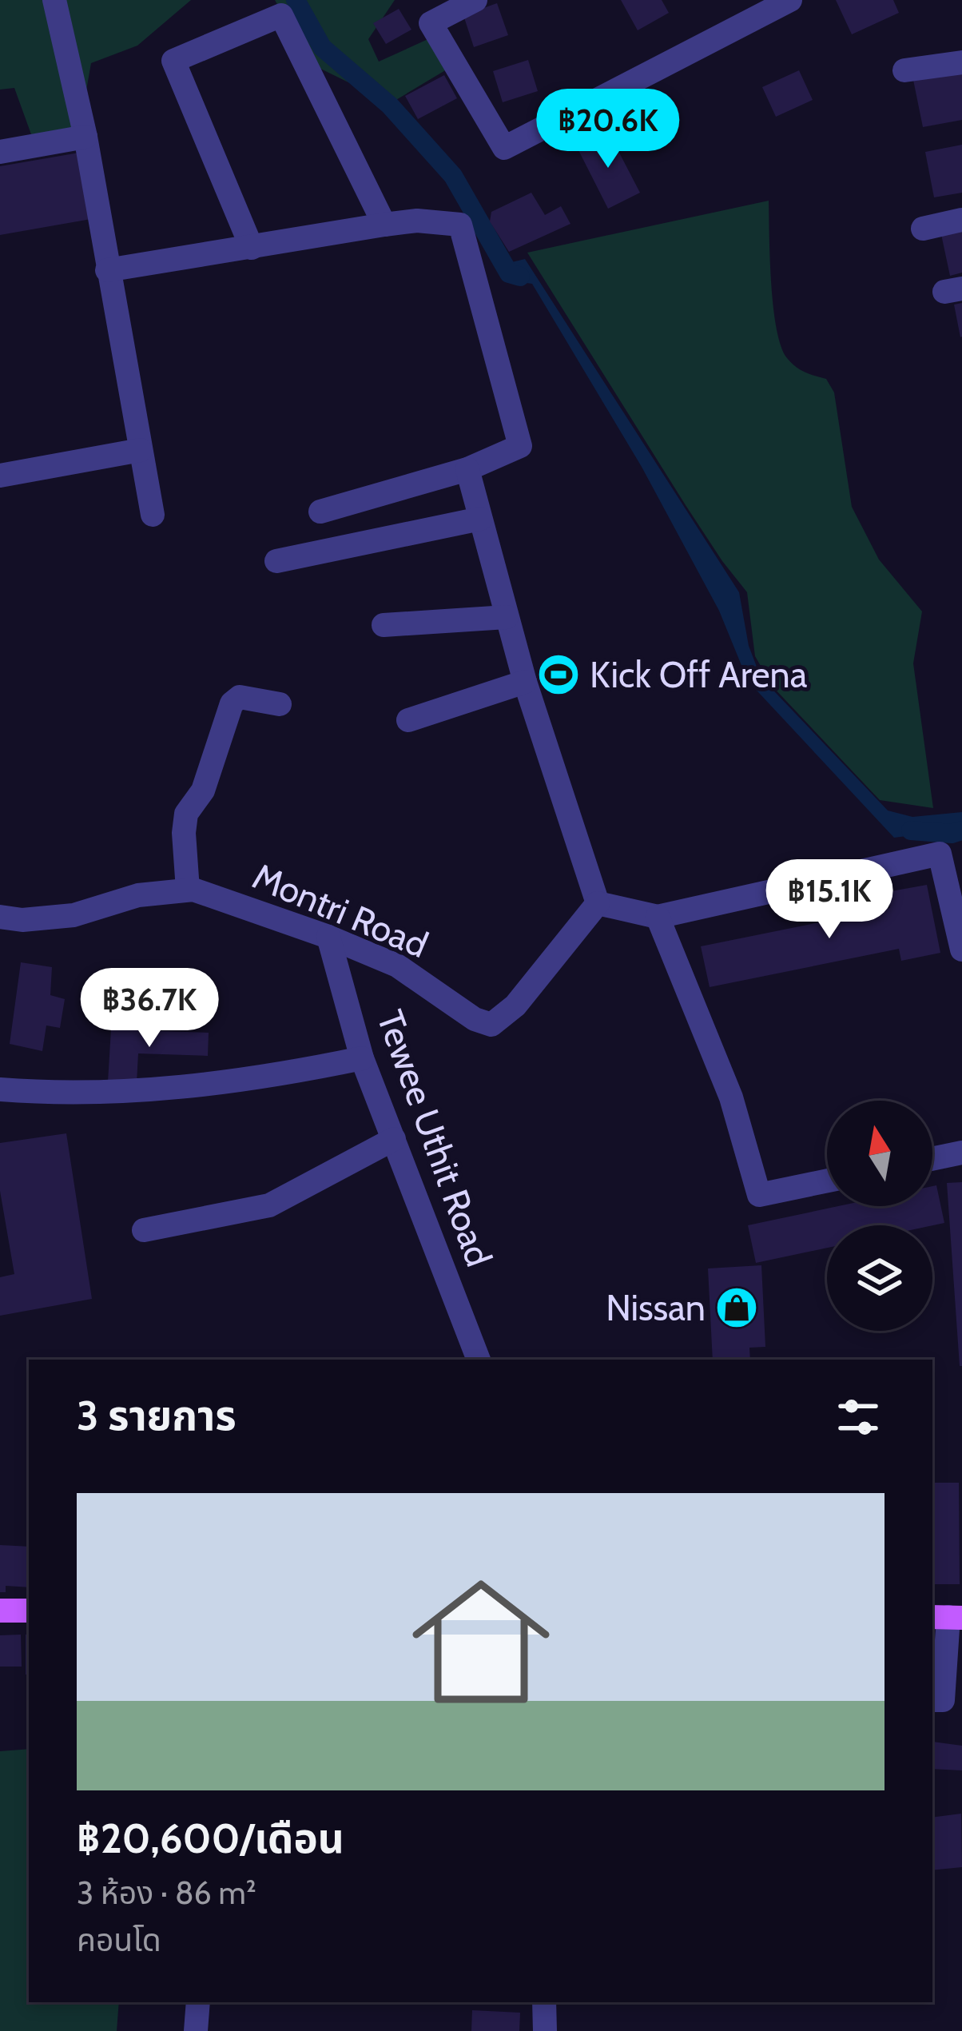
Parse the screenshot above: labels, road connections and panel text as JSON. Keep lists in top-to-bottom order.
{
  "streets": {
    "street": ["Montri Road", "Tewee Uthit Road"]
  },
  "crossings": [
    ["Montri Road", "Tewee Uthit Road"]
  ],
  "places": {
    "sports": ["Kick Off Arena"],
    "shop": ["Nissan"]
  },
  "north": "top",
  "page": {
    "price": ["฿20.6K", "฿15.1K", "฿36.7K"],
    "heading": "3 รายการ",
    "list": [
      {
        "name": "฿20,600/เดือน",
        "note": "3 ห้อง · 86 m² · คอนโด"
      }
    ]
  }
}
